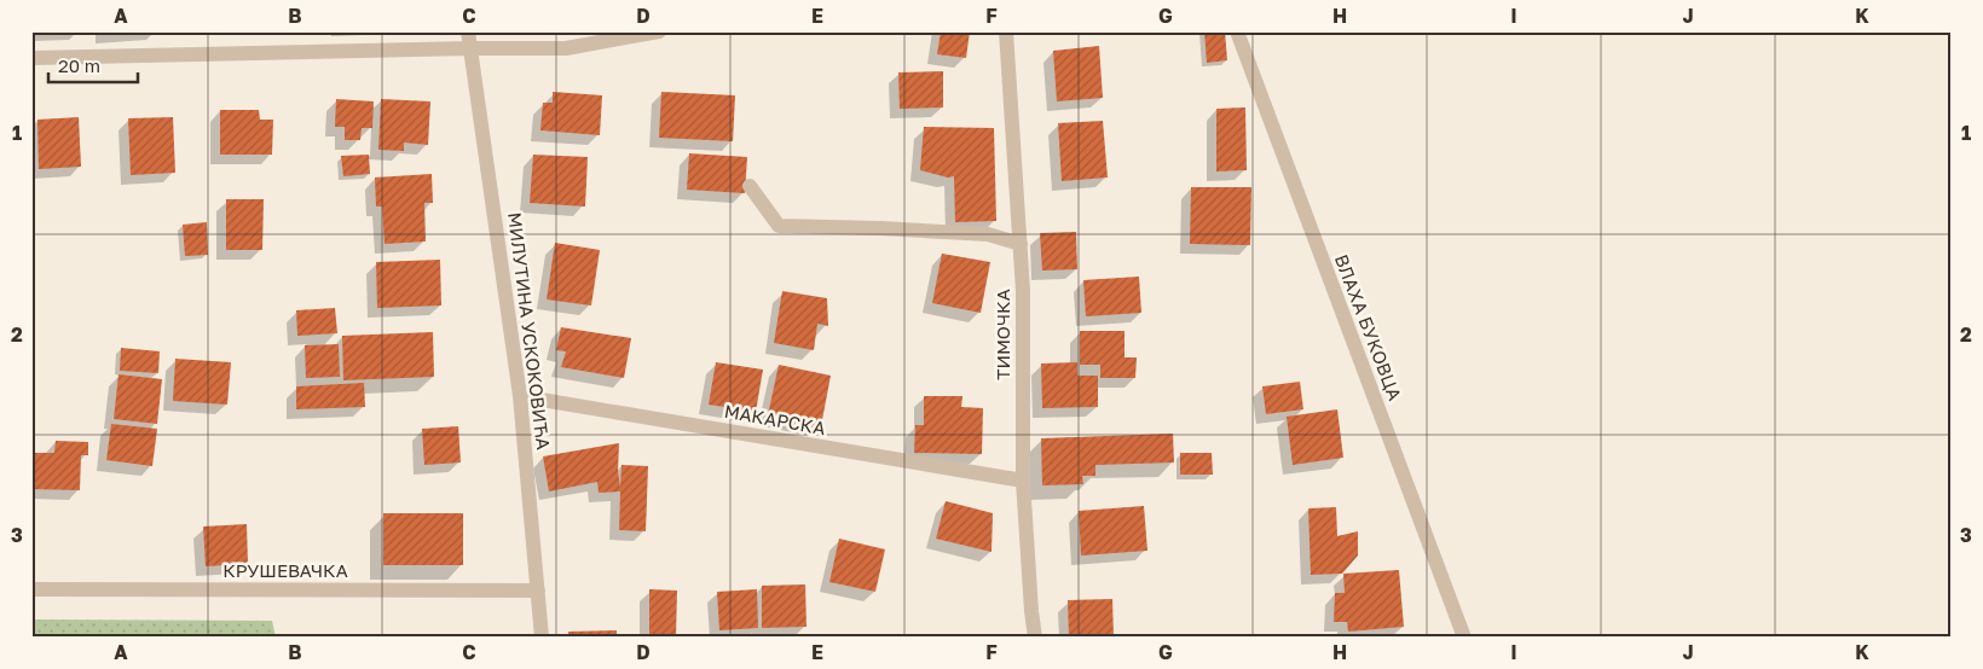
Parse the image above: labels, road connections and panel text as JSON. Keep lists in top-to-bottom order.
{
  "streets": {
    "street": [
      "ВЛАХА БУКОВЦА",
      "МИЛУТИНА УСКОКОВИЋА",
      "ТИМОЧКА",
      "МАКАРСКА",
      "КРУШЕВАЧКА"
    ]
  },
  "crossings": [
    ["МИЛУТИНА УСКОКОВИЋА", "МАКАРСКА"],
    ["МИЛУТИНА УСКОКОВИЋА", "КРУШЕВАЧКА"],
    ["ТИМОЧКА", "МАКАРСКА"]
  ],
  "scale_bar": "20 m",
  "grid": {
    "columns": [
      "A",
      "B",
      "C",
      "D",
      "E",
      "F",
      "G",
      "H",
      "I",
      "J",
      "K"
    ],
    "rows": ["1", "2", "3"]
  }
}
